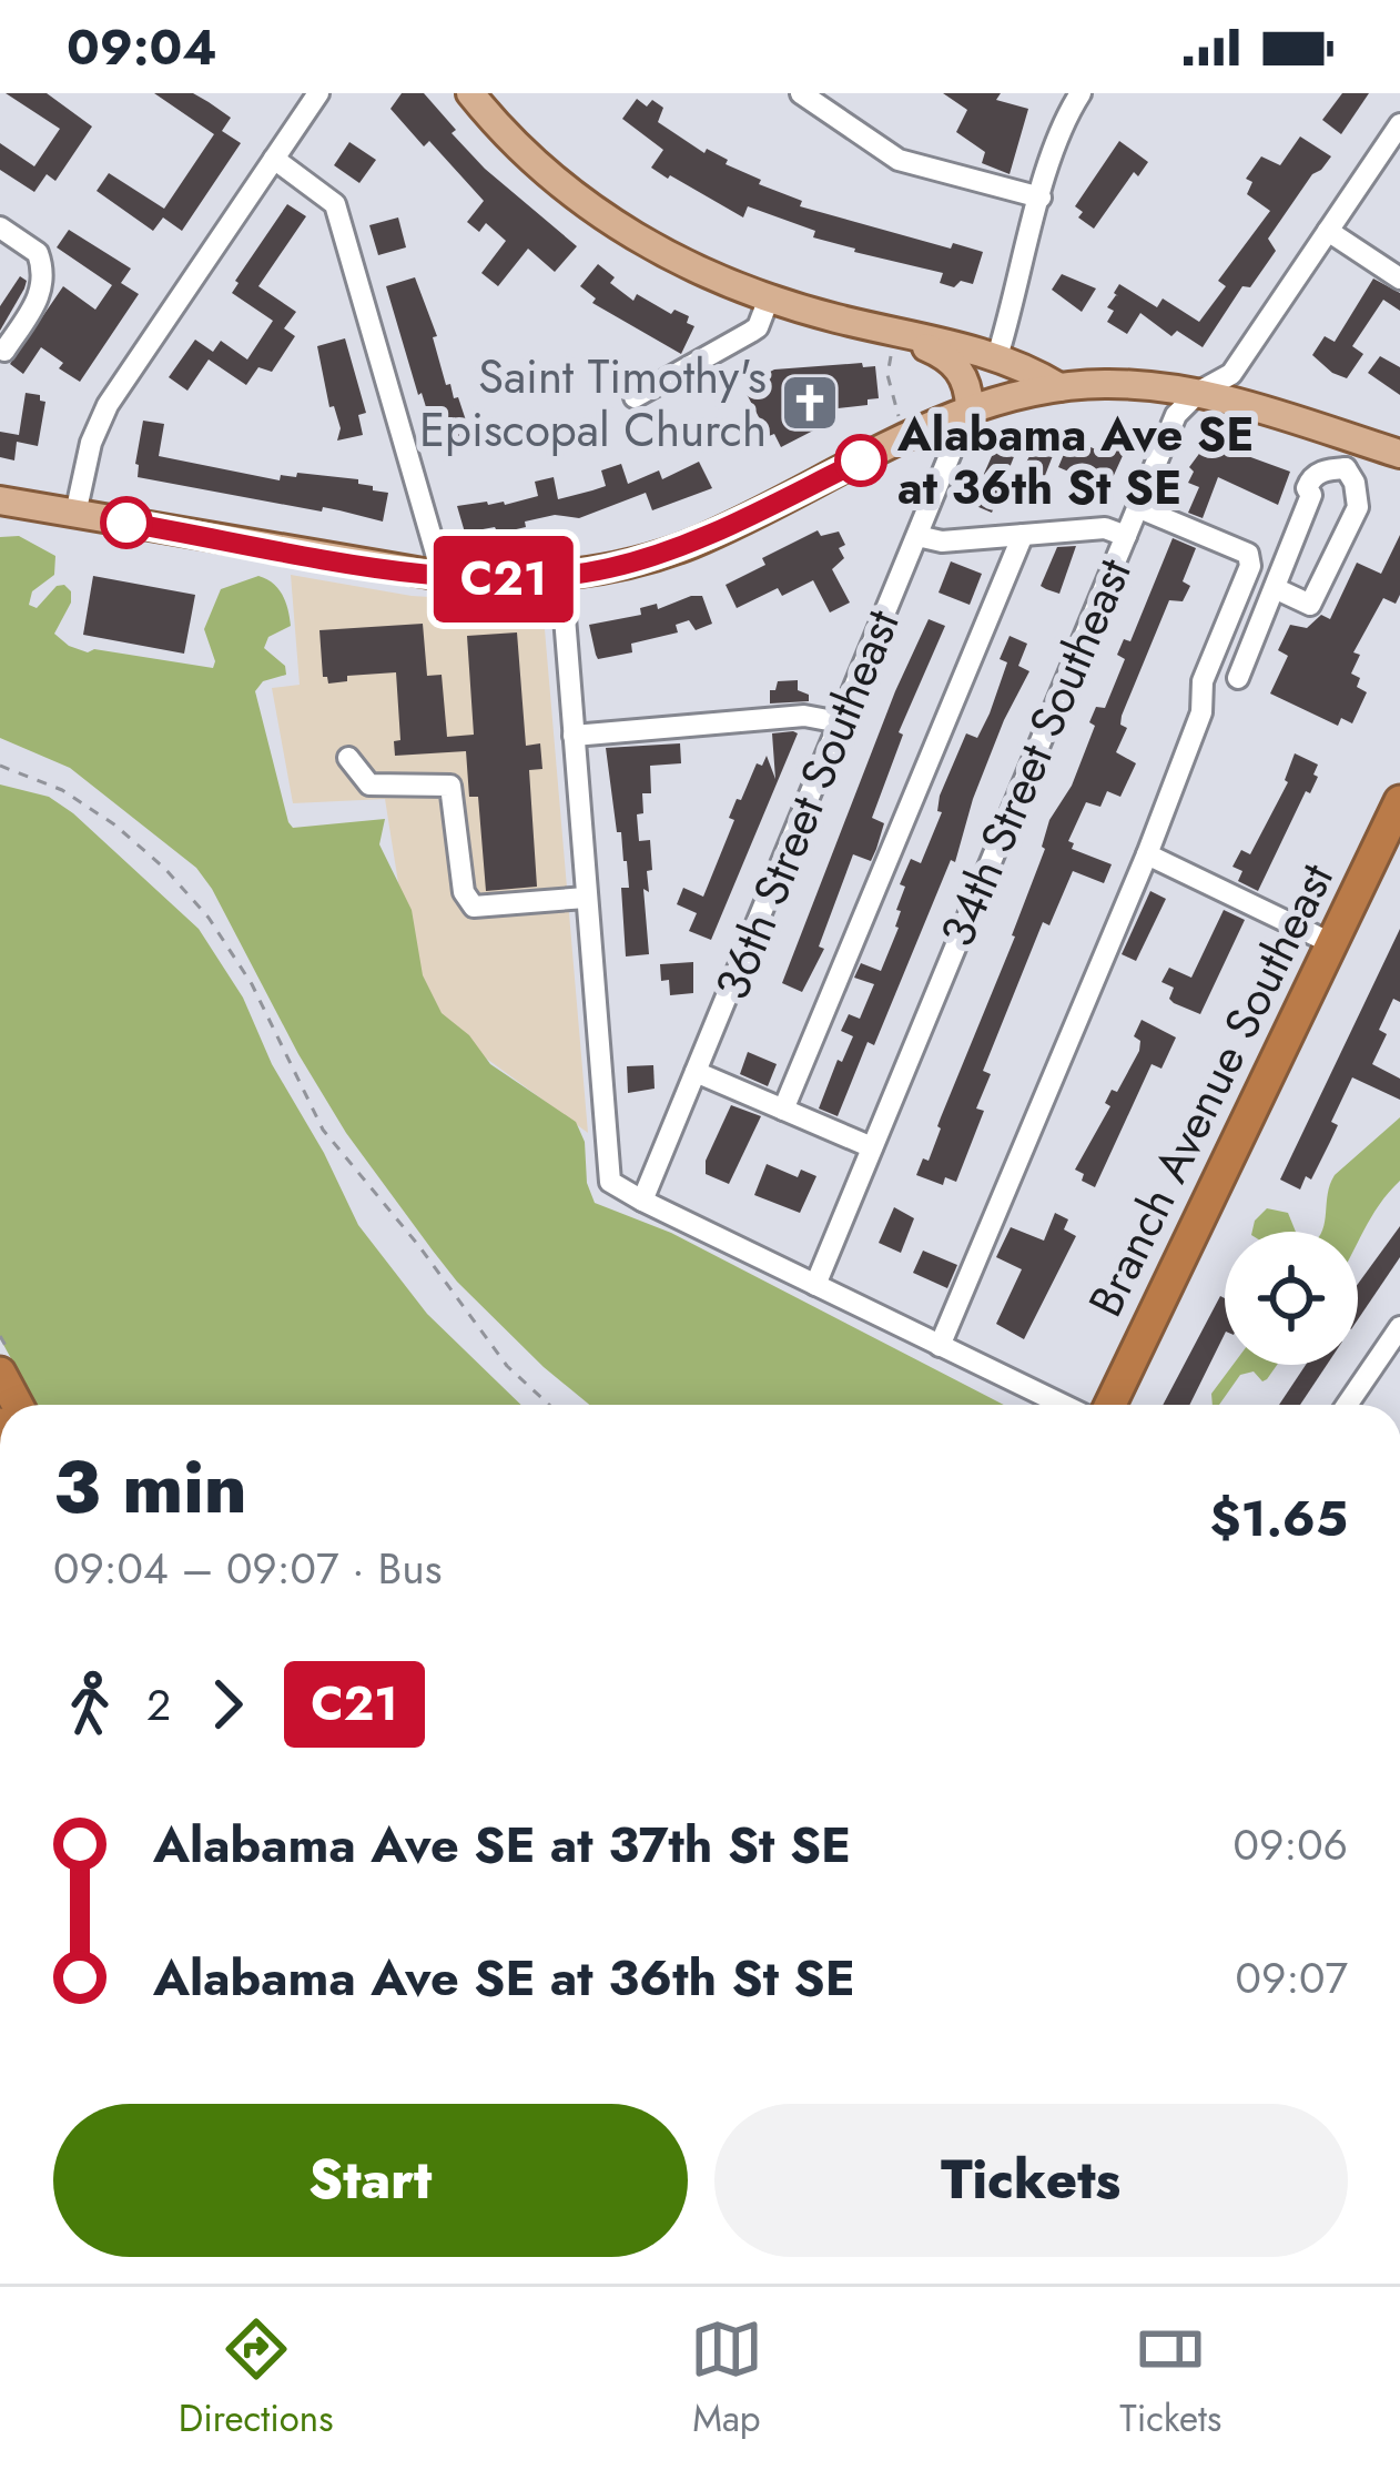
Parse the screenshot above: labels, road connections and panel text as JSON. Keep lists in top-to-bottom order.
{
  "streets": {
    "highway": ["Branch Avenue Southeast"],
    "street": ["34th Street Southeast", "36th Street Southeast"]
  },
  "places": {
    "church": ["Saint Timothy's Episcopal Church"],
    "other": ["Alabama Ave SE at 36th St SE"]
  },
  "lines": ["bus line C21"],
  "page": {
    "status": "09:04",
    "on_map": "C21",
    "heading": ["3 min", "09:04 – 09:07 · Bus", "$1.65"],
    "legs": ["2", "C21"],
    "list": [
      {
        "name": "Alabama Ave SE at 37th St SE",
        "value": "09:06"
      },
      {
        "name": "Alabama Ave SE at 36th St SE",
        "value": "09:07"
      }
    ],
    "buttons": ["Start", "Tickets"],
    "tabs": ["Directions", "Map", "Tickets"]
  }
}
